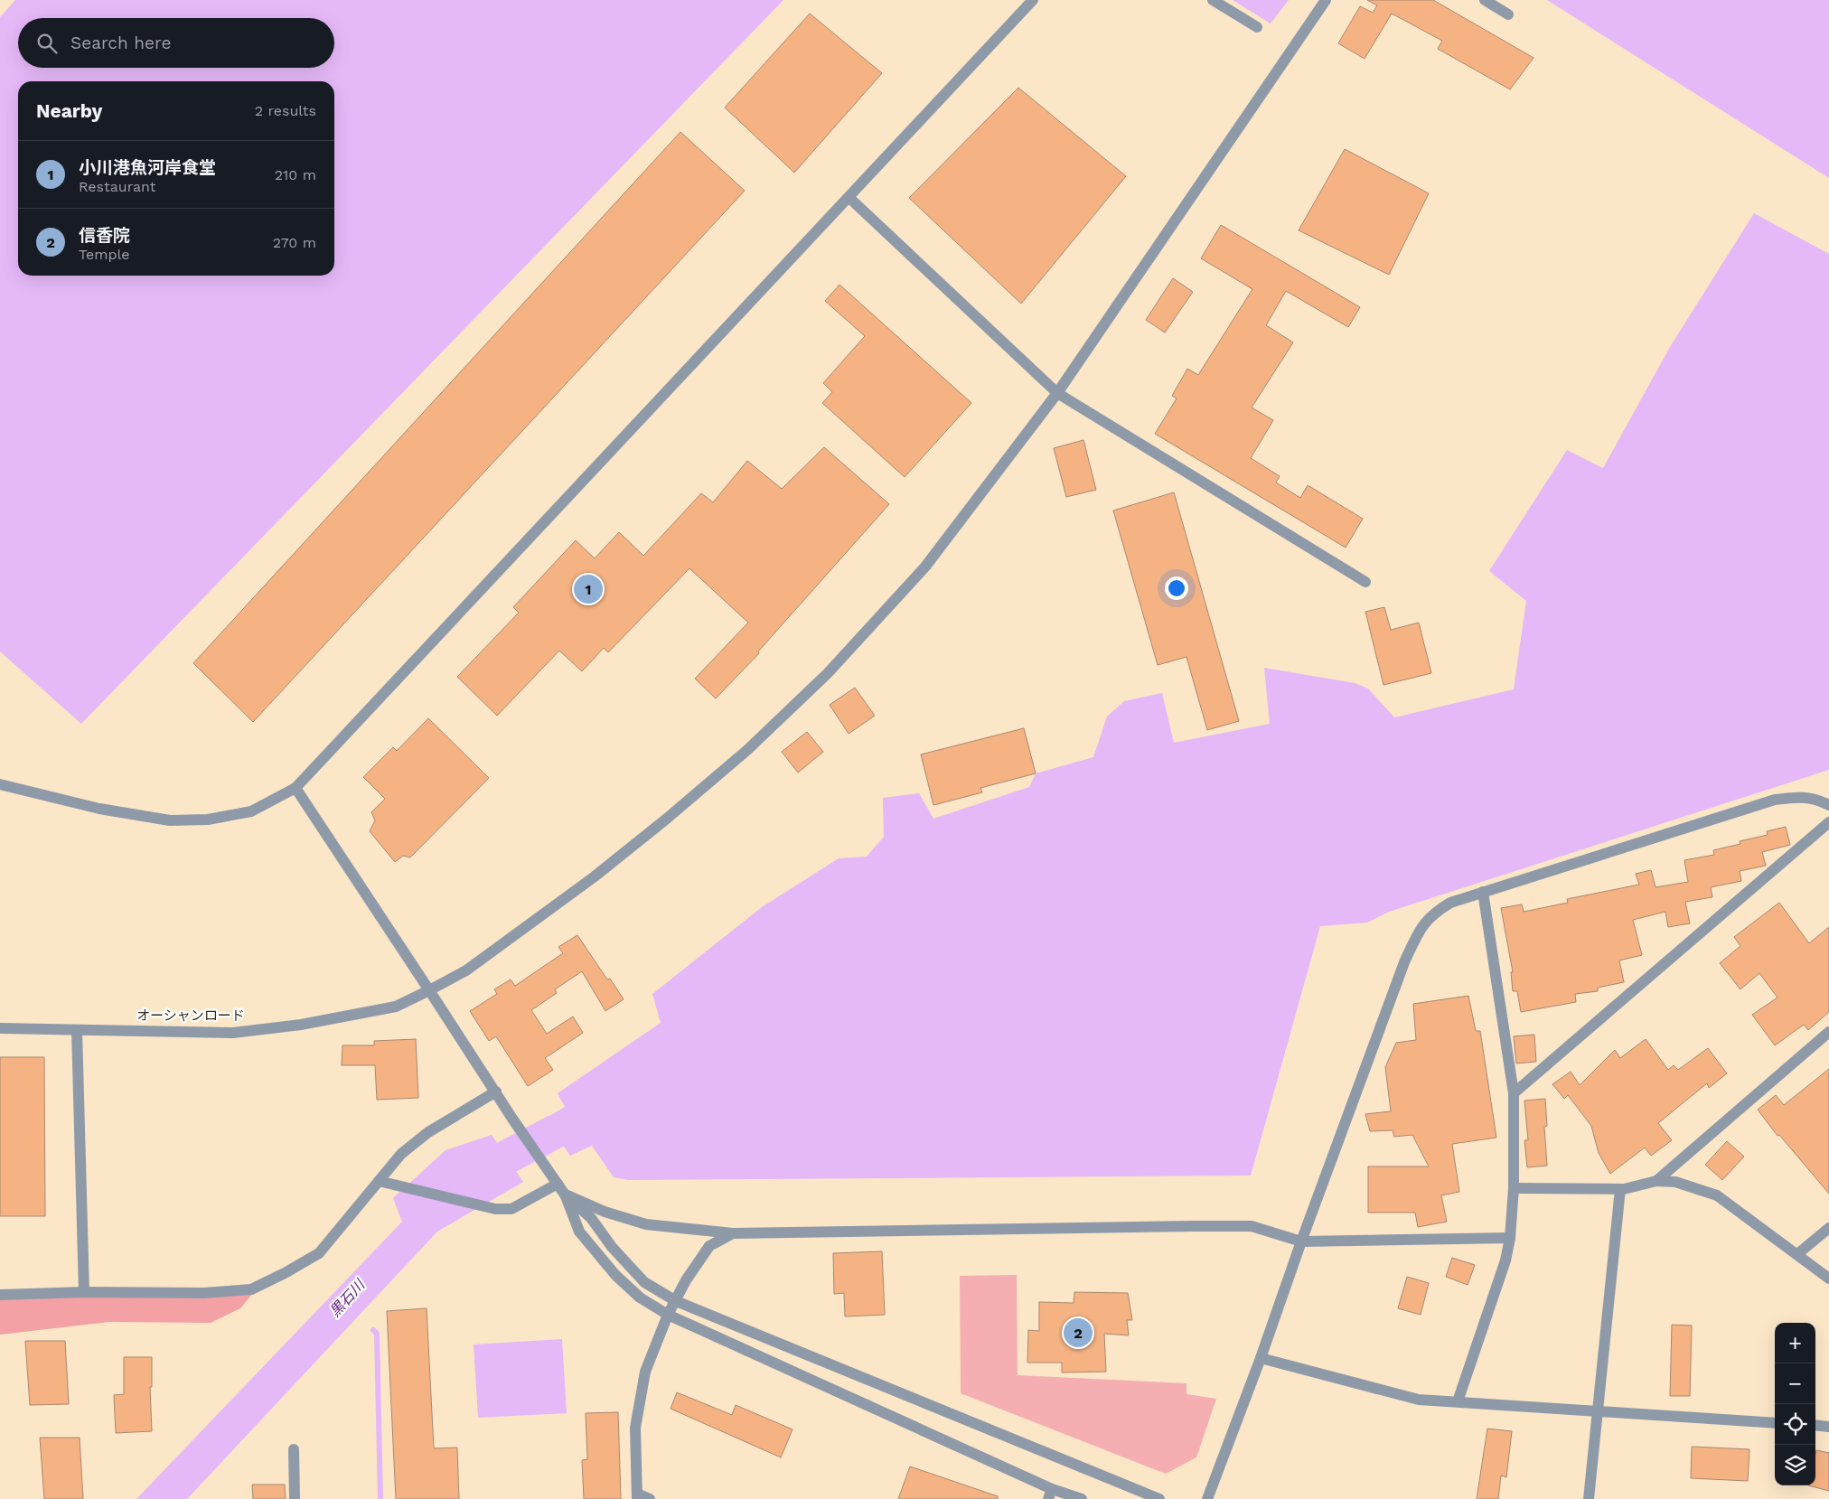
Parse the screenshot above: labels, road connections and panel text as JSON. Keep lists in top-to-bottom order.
{
  "streets": {
    "street": ["オーシャンロード"]
  },
  "water": ["黒石川"],
  "page": {
    "search": "Search here",
    "heading": ["Nearby", "2 results"],
    "list": [
      {
        "mark": "1",
        "name": "小川港魚河岸食堂",
        "note": "Restaurant",
        "value": "210 m"
      },
      {
        "mark": "2",
        "name": "信香院",
        "note": "Temple",
        "value": "270 m"
      }
    ],
    "pins": ["1", "2"],
    "map_buttons": ["+", "−"]
  }
}
